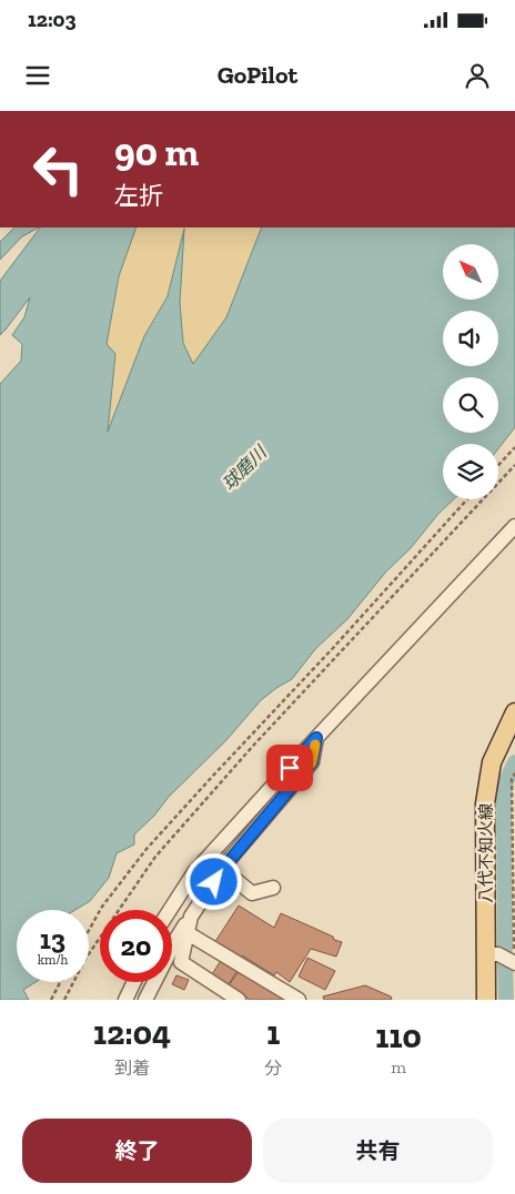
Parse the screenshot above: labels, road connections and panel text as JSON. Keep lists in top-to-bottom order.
{
  "streets": {
    "main road": ["八代不知火線"]
  },
  "water": ["球磨川"],
  "north": "top left",
  "page": {
    "status": "12:03",
    "header": "GoPilot",
    "turn": ["90 m", "左折"],
    "speed": "13 km/h",
    "limit": "20",
    "eta": [
      "12:04",
      "到着",
      "1",
      "分",
      "110",
      "m"
    ],
    "buttons": ["終了", "共有"]
  }
}
